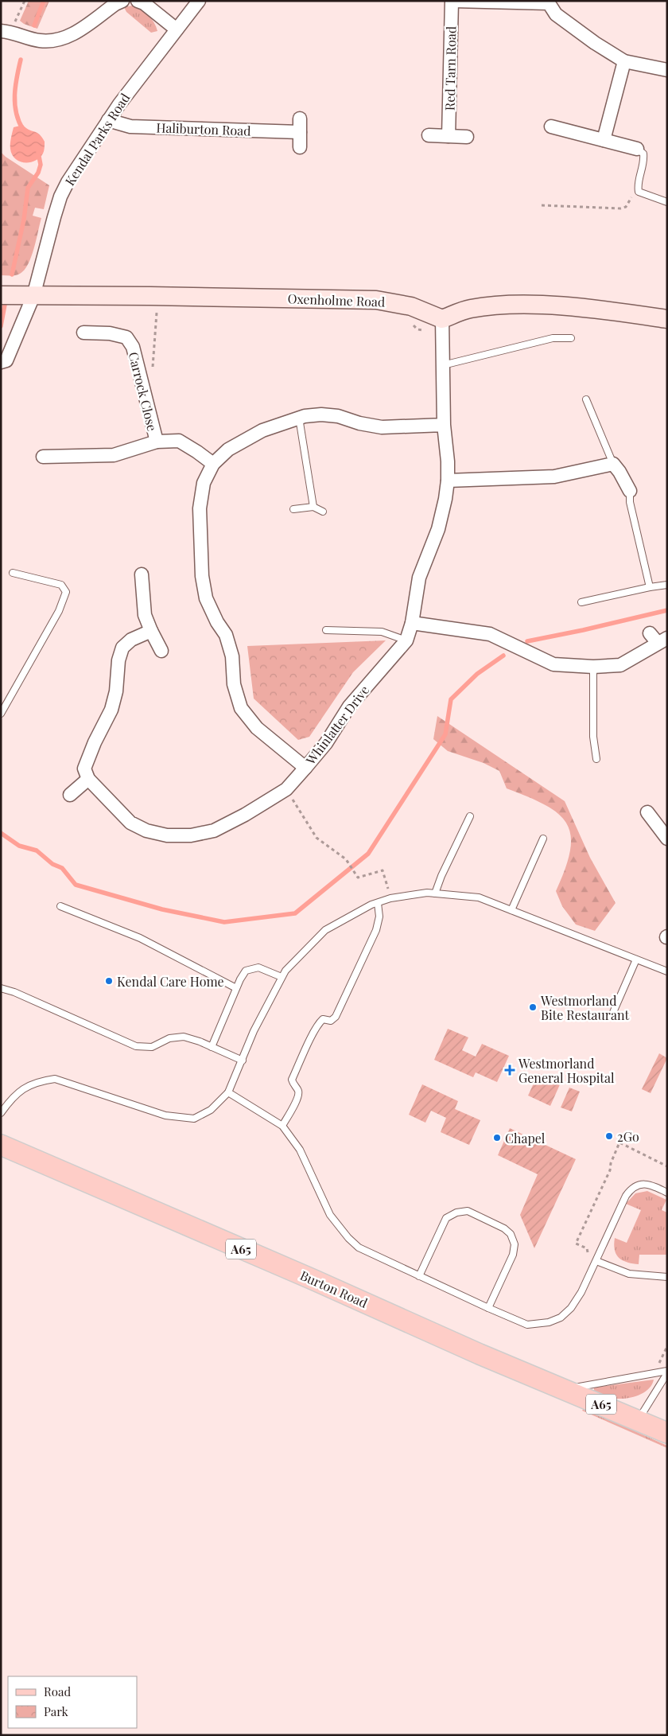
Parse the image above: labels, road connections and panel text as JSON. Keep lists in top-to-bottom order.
{
  "streets": {
    "main road": ["Oxenholme Road", "A65", "Burton Road"],
    "street": [
      "Red Tarn Road",
      "Haliburton Road",
      "Kendal Parks Road",
      "Carrock Close",
      "Whinlatter Drive"
    ]
  },
  "crossings": [
    ["Haliburton Road", "Kendal Parks Road"],
    ["Kendal Parks Road", "Oxenholme Road"],
    ["Oxenholme Road", "Whinlatter Drive"],
    ["Carrock Close", "Whinlatter Drive"]
  ],
  "places": {
    "other": [
      "Kendal Care Home",
      "Westmorland Bite Restaurant",
      "2Go",
      "Chapel"
    ],
    "health": ["Westmorland General Hospital"]
  },
  "legend": ["Road", "Park"]
}
